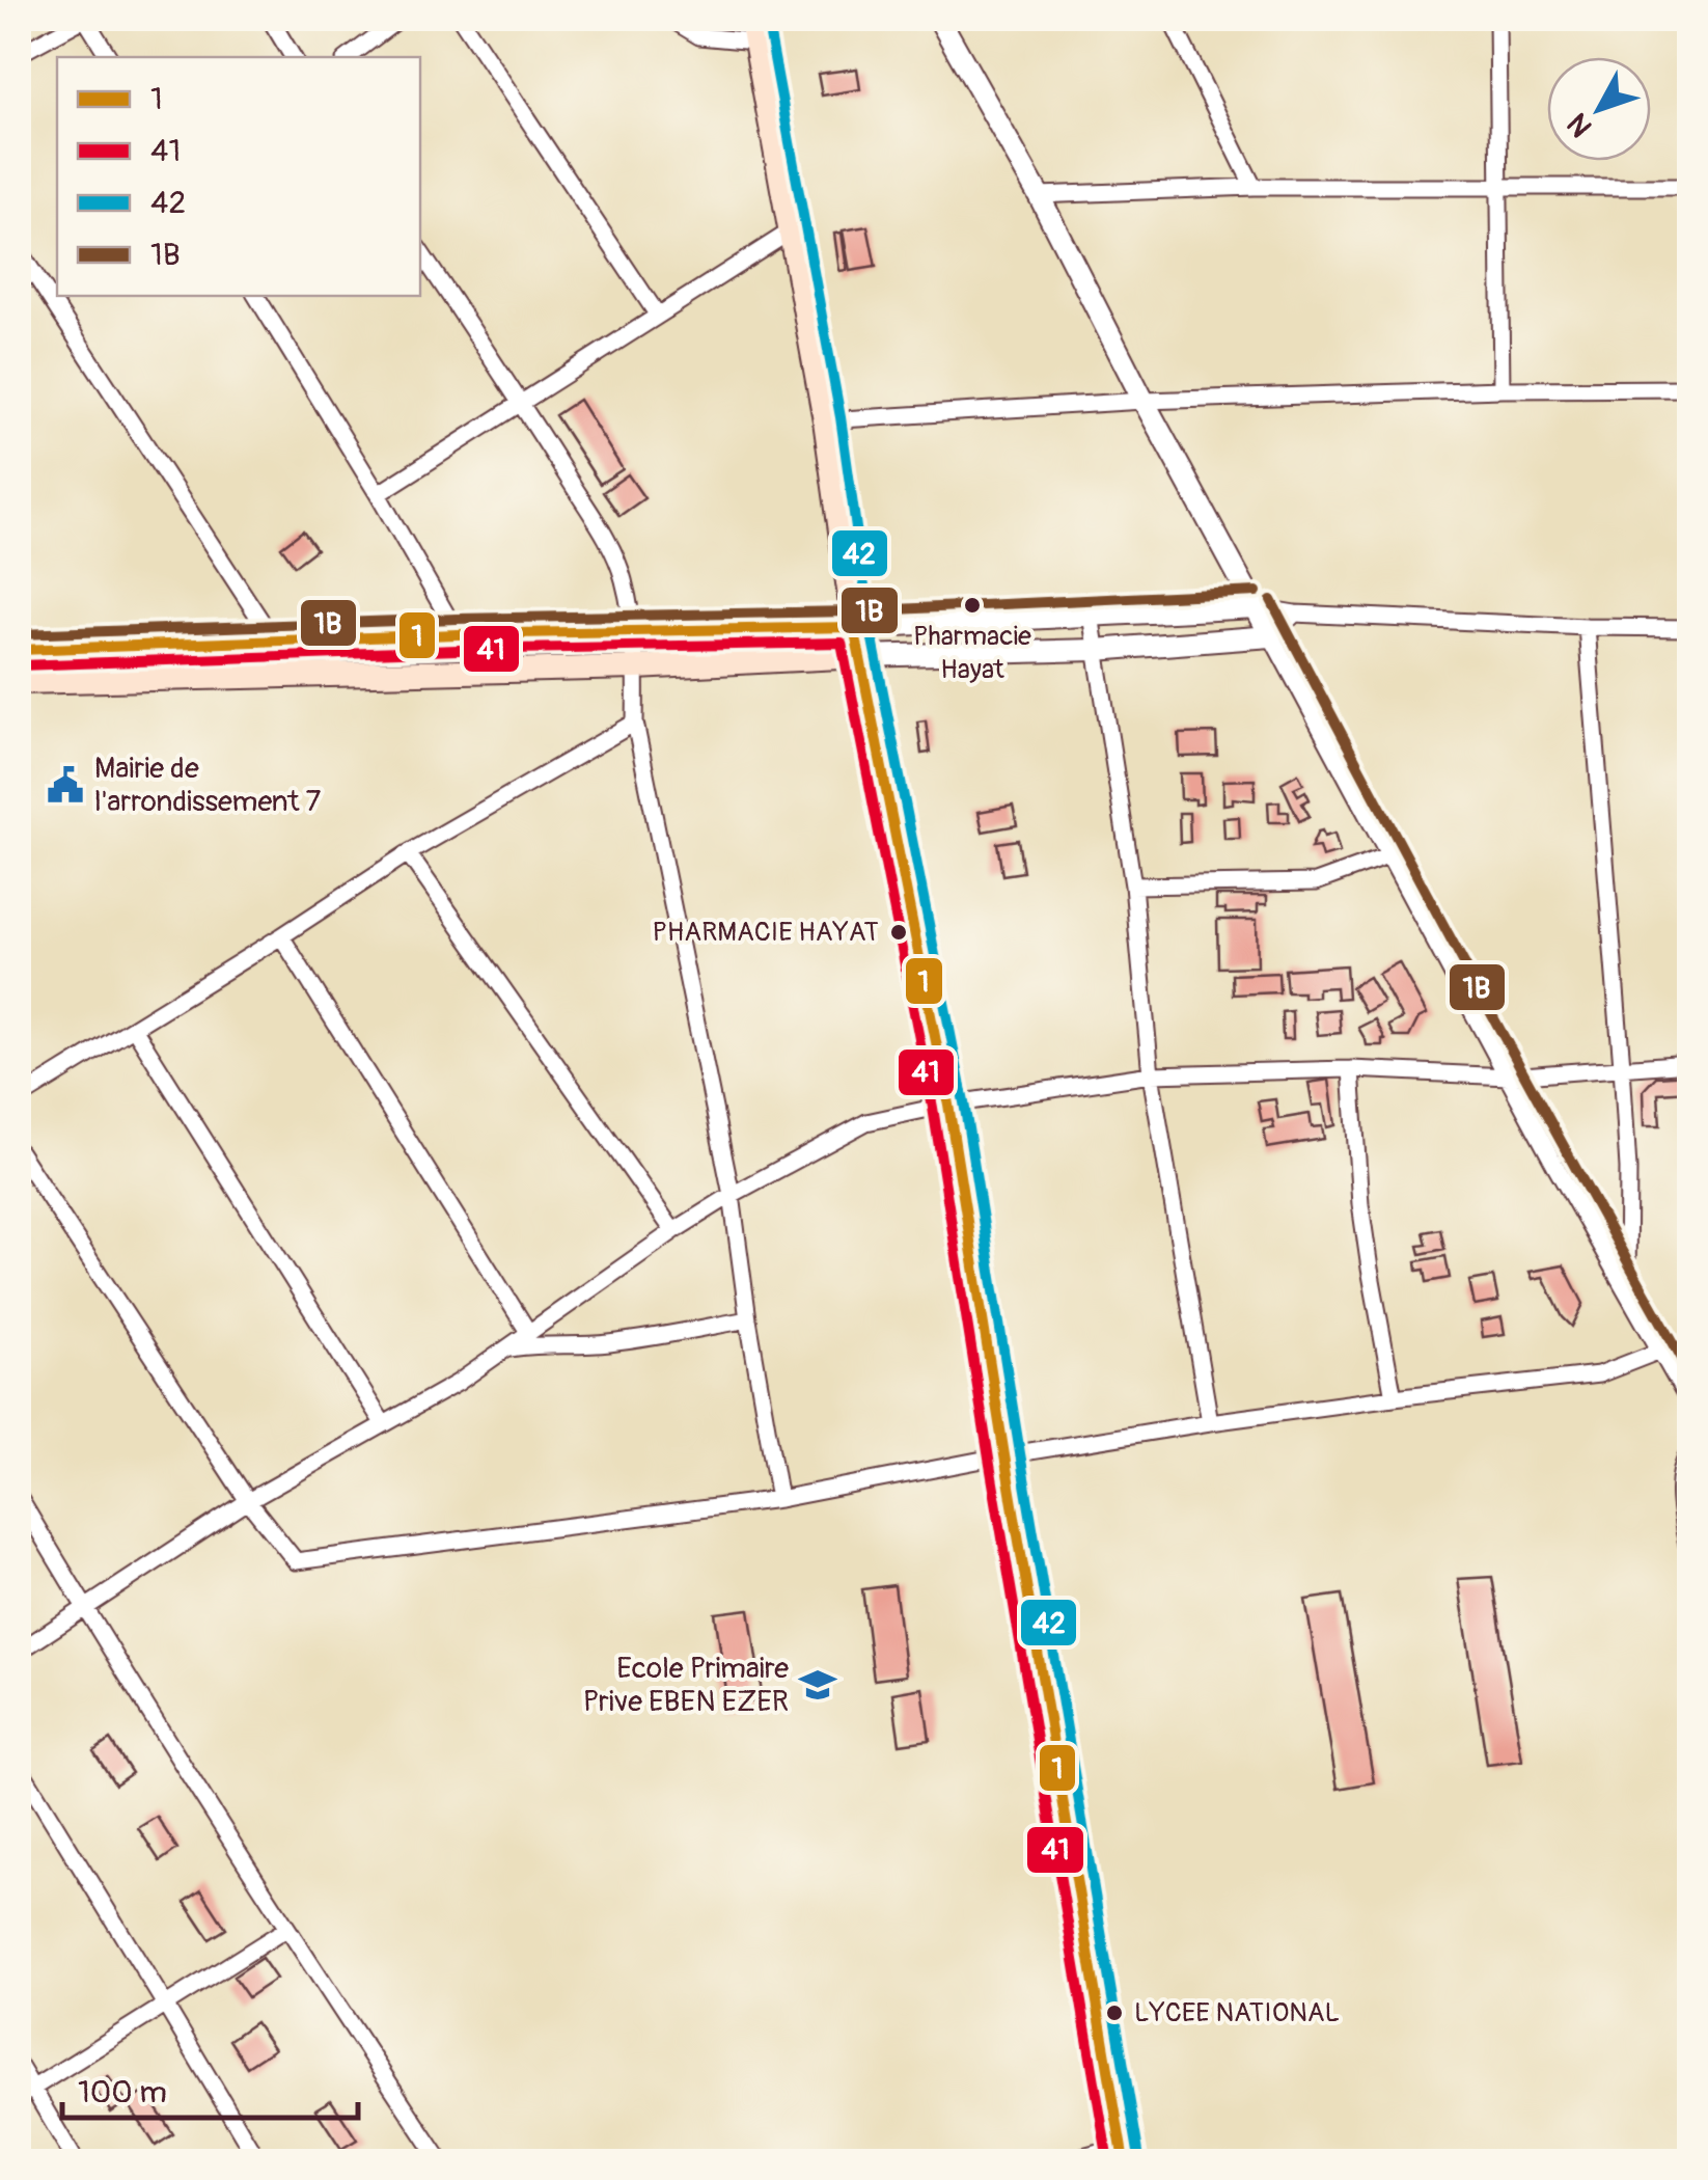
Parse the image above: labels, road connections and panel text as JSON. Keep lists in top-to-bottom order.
{
  "places": {
    "other": ["Pharmacie Hayat", "PHARMACIE HAYAT", "LYCEE NATIONAL"],
    "public building": ["Mairie de l'arrondissement 7"],
    "school or university": ["Ecole Primaire Prive EBEN EZER"]
  },
  "lines": [
    "transit line 42",
    "transit line 1B",
    "transit line 1",
    "transit line 41"
  ],
  "legend": [
    "1",
    "41",
    "42",
    "1B"
  ],
  "scale_bar": "100 m",
  "north": "bottom left"
}
